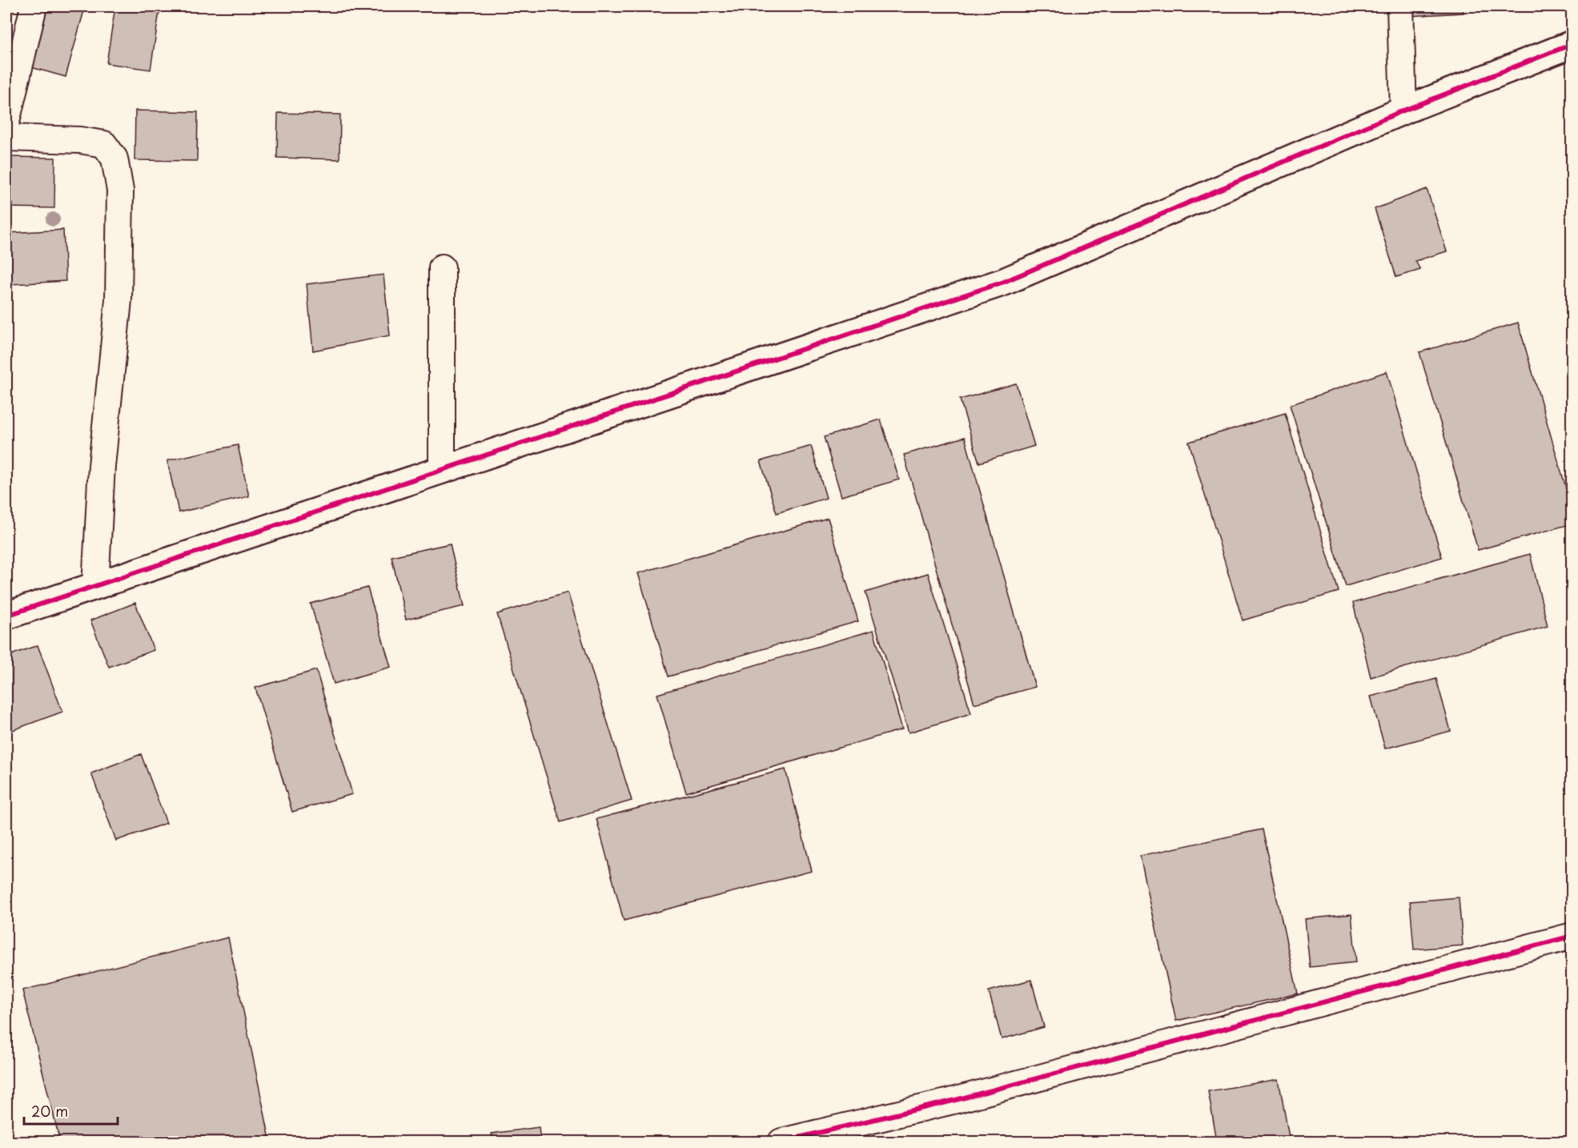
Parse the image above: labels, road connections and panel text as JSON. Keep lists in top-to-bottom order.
{
  "scale_bar": "20 m"
}
